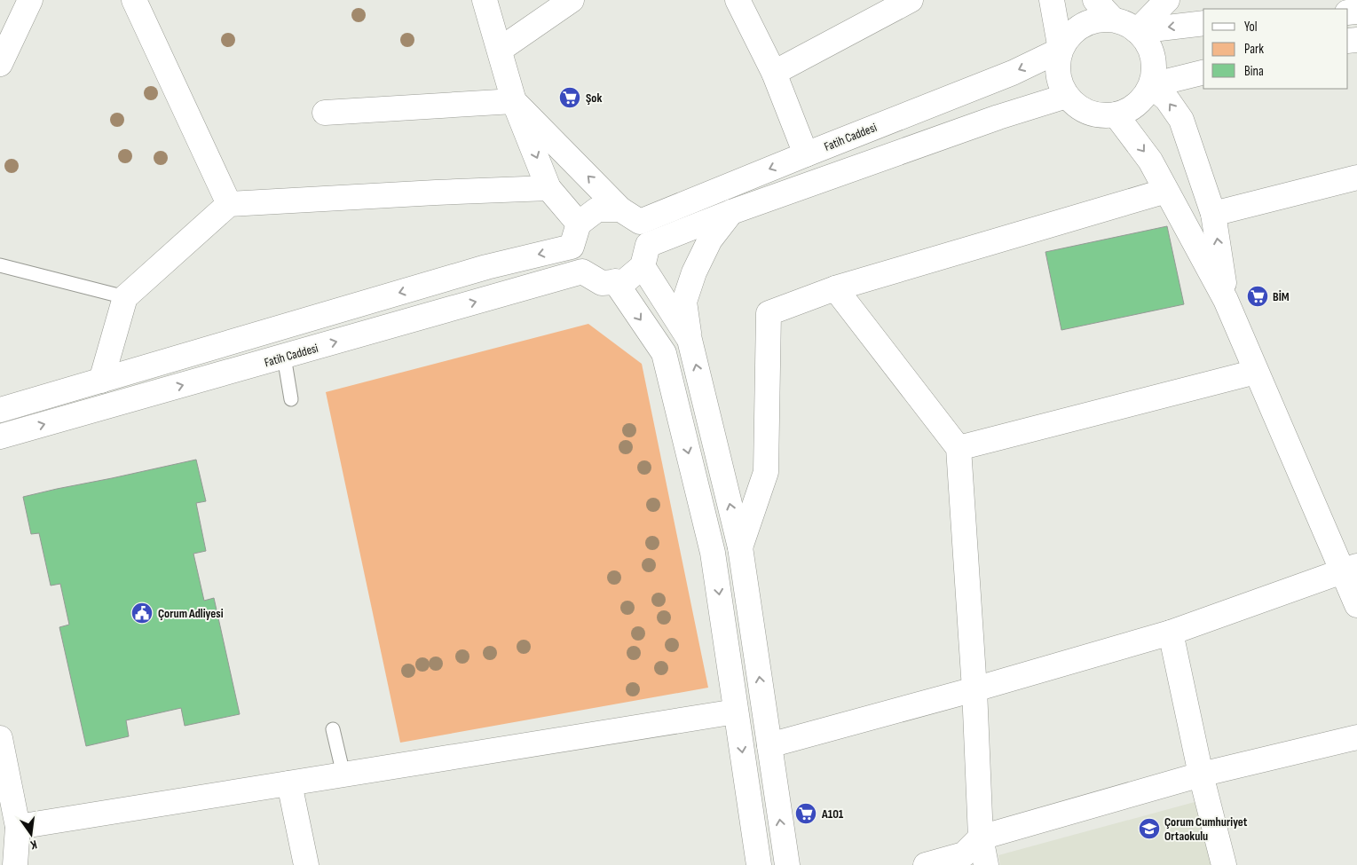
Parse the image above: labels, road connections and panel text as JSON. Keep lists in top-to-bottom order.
{
  "streets": {
    "street": ["Fatih Caddesi"]
  },
  "places": {
    "supermarket": ["Şok", "BİM", "A101"],
    "public building": ["Çorum Adliyesi"],
    "school or university": ["Çorum Cumhuriyet Ortaokulu"]
  },
  "legend": ["Yol", "Park", "Bina"],
  "north": "bottom"
}
